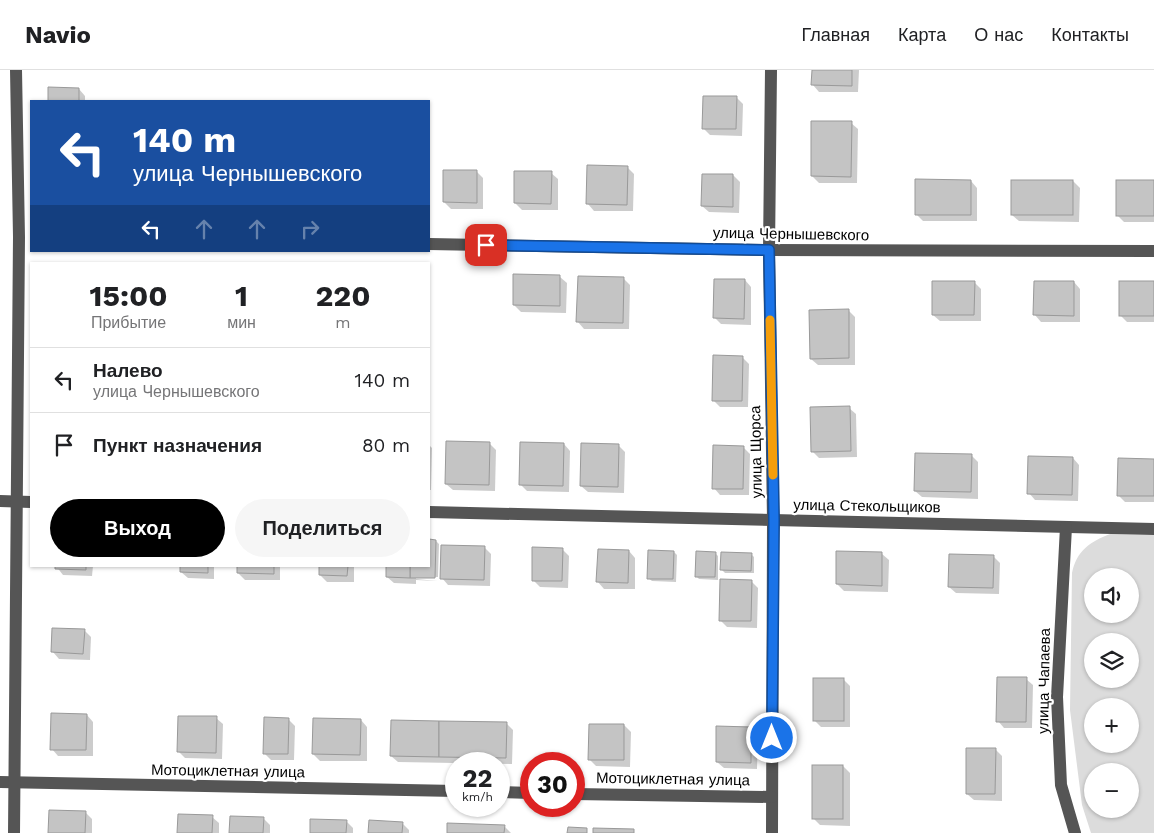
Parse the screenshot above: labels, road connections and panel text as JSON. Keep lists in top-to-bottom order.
{
  "streets": {
    "street": [
      "улица Чернышевского",
      "улица Щорса",
      "улица Стекольщиков",
      "улица Чапаева",
      "Мотоциклетная улица"
    ]
  },
  "crossings": [
    ["улица Чернышевского", "улица Щорса"],
    ["улица Щорса", "улица Стекольщиков"],
    ["улица Щорса", "Мотоциклетная улица"],
    ["улица Стекольщиков", "улица Чапаева"]
  ],
  "page": {
    "header": "Navio",
    "nav": [
      "Главная",
      "Карта",
      "О нас",
      "Контакты"
    ],
    "turn": ["140 m", "улица Чернышевского"],
    "eta": [
      "15:00",
      "Прибытие",
      "1",
      "мин",
      "220",
      "m"
    ],
    "list": [
      {
        "name": "Налево",
        "note": "улица Чернышевского",
        "value": "140 m"
      },
      {
        "name": "Пункт назначения",
        "value": "80 m"
      }
    ],
    "buttons": ["Выход", "Поделиться"],
    "map_buttons": ["+", "−"],
    "speed": "22 km/h",
    "limit": "30"
  }
}
